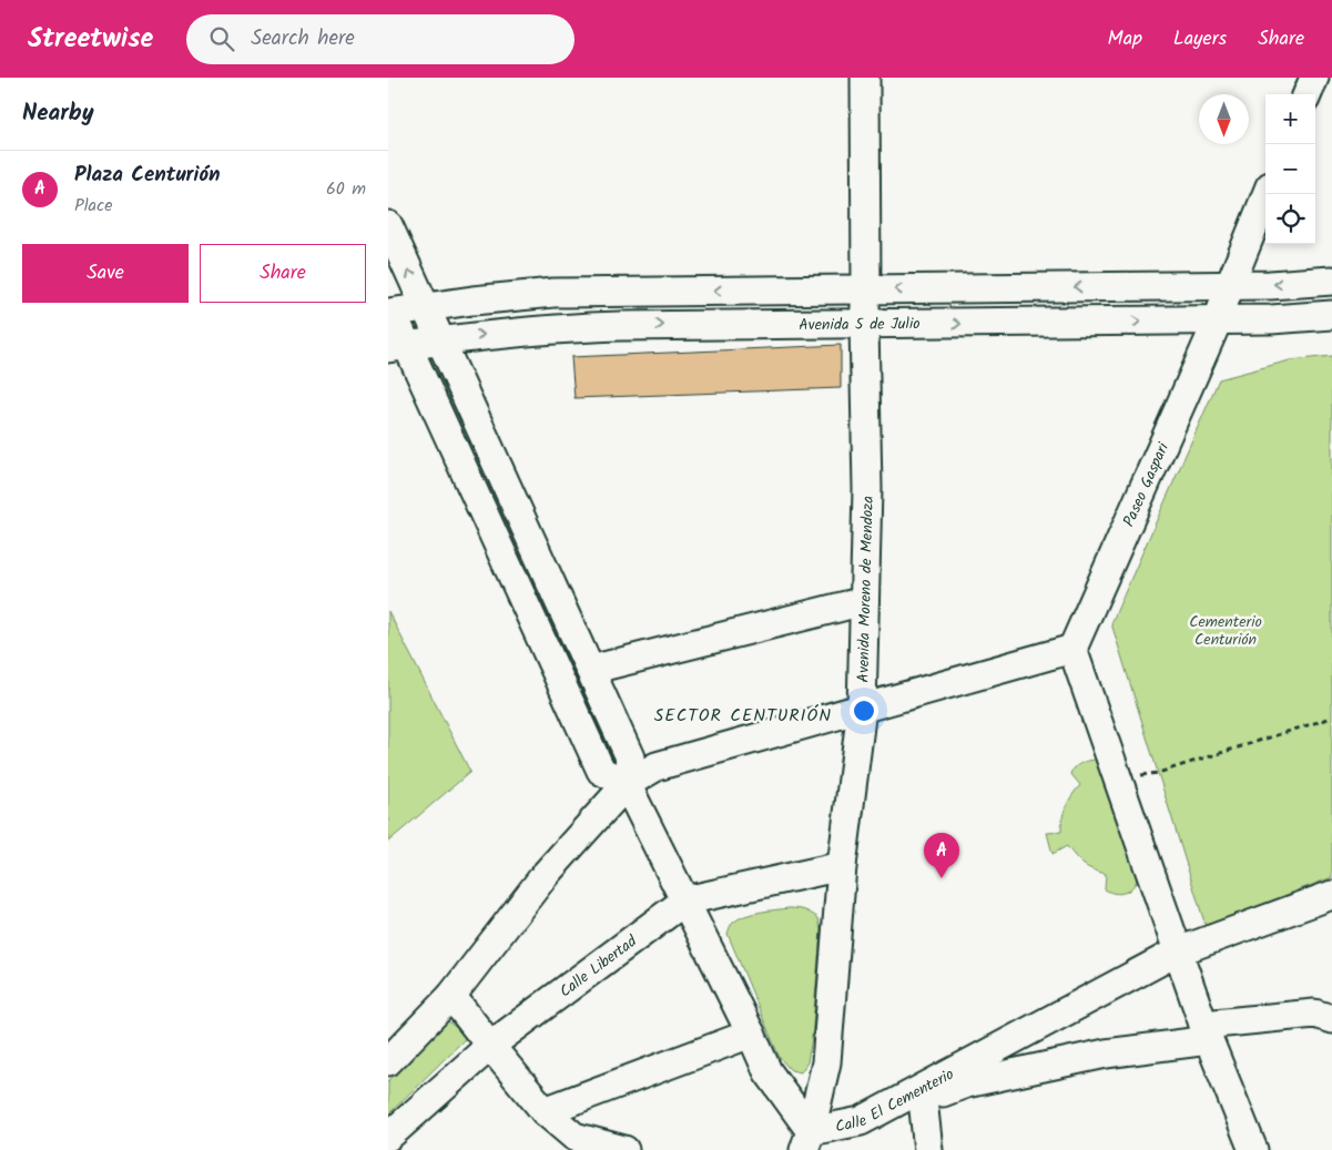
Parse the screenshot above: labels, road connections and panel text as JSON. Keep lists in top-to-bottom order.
{
  "streets": {
    "street": [
      "Avenida 5 de Julio",
      "Paseo Gaspari",
      "Avenida Moreno de Mendoza",
      "Calle Libertad",
      "Calle El Cementerio"
    ]
  },
  "crossings": [
    ["Avenida 5 de Julio", "Paseo Gaspari"],
    ["Avenida 5 de Julio", "Avenida Moreno de Mendoza"],
    ["Avenida Moreno de Mendoza", "Calle Libertad"],
    ["Avenida Moreno de Mendoza", "Calle El Cementerio"]
  ],
  "districts": ["SECTOR CENTURIÓN"],
  "parks": ["Cementerio Centurión"],
  "north": "bottom",
  "page": {
    "header": "Streetwise",
    "search": "Search here",
    "nav": ["Map", "Layers", "Share"],
    "heading": "Nearby",
    "map_buttons": ["+", "−"],
    "list": [
      {
        "mark": "A",
        "name": "Plaza Centurión",
        "note": "Place",
        "value": "60 m"
      }
    ],
    "buttons": ["Save", "Share"],
    "pins": "A"
  }
}
